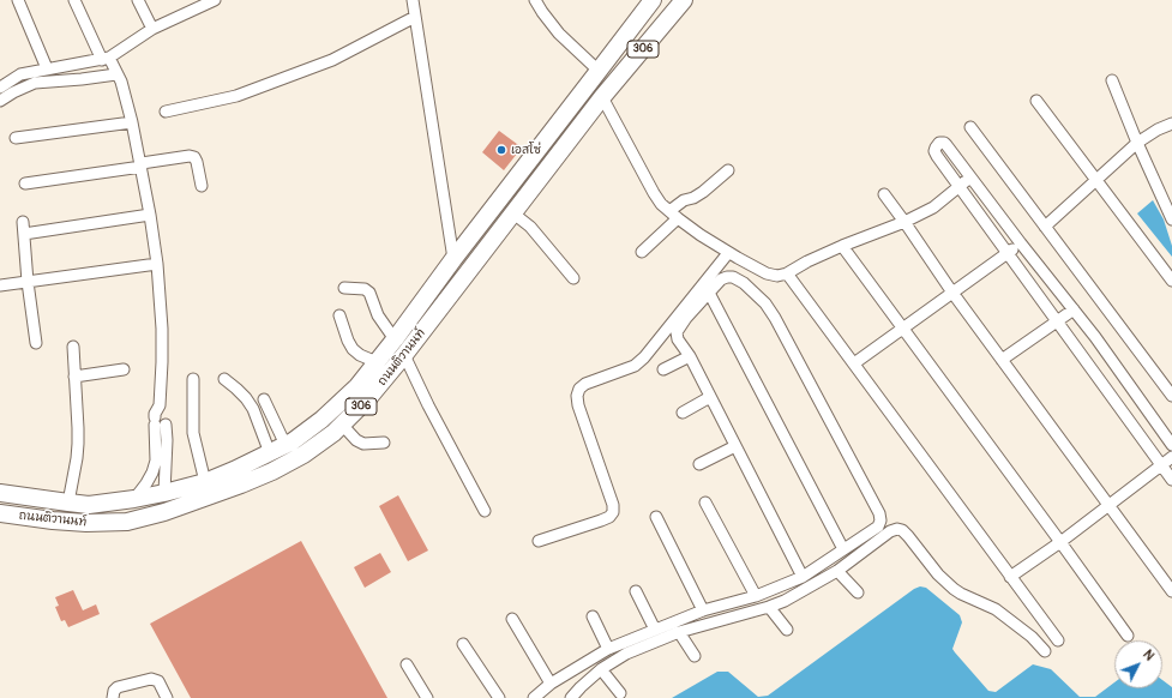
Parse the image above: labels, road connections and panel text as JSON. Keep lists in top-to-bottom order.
{
  "streets": {
    "main road": ["306", "ถนนติวานนท์"]
  },
  "crossings": [
    ["306", "ถนนติวานนท์"]
  ],
  "places": ["เอสโซ่"],
  "north": "top right"
}
